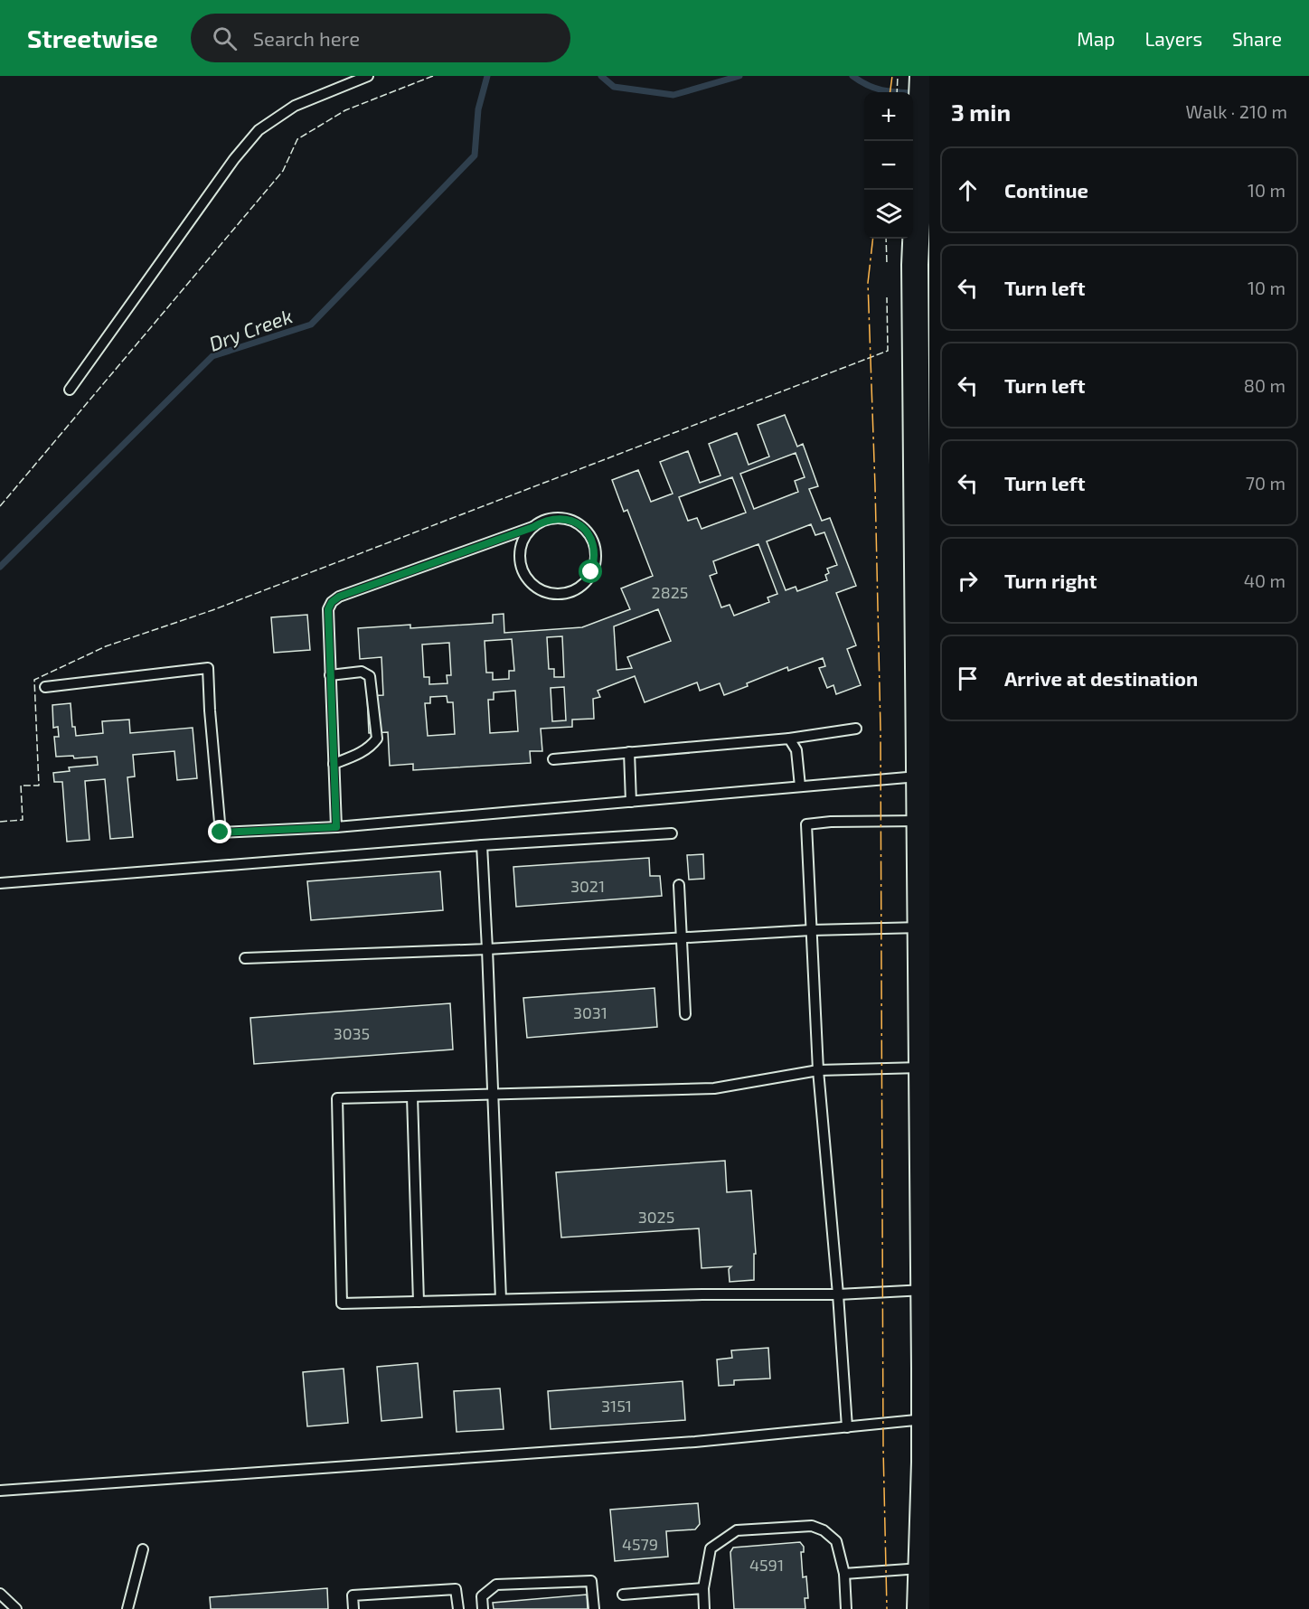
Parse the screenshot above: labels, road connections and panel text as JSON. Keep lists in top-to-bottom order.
{
  "water": ["Dry Creek"],
  "house_numbers": [
    "2825",
    "3021",
    "3031",
    "3035",
    "3025",
    "3151",
    "4579",
    "4591"
  ],
  "page": {
    "header": "Streetwise",
    "search": "Search here",
    "nav": ["Map", "Layers", "Share"],
    "heading": ["3 min", "Walk · 210 m"],
    "map_buttons": ["+", "−"],
    "list": [
      ["Continue", "10 m"],
      ["Turn left", "10 m"],
      ["Turn left", "80 m"],
      ["Turn left", "70 m"],
      ["Turn right", "40 m"],
      "Arrive at destination"
    ]
  }
}
